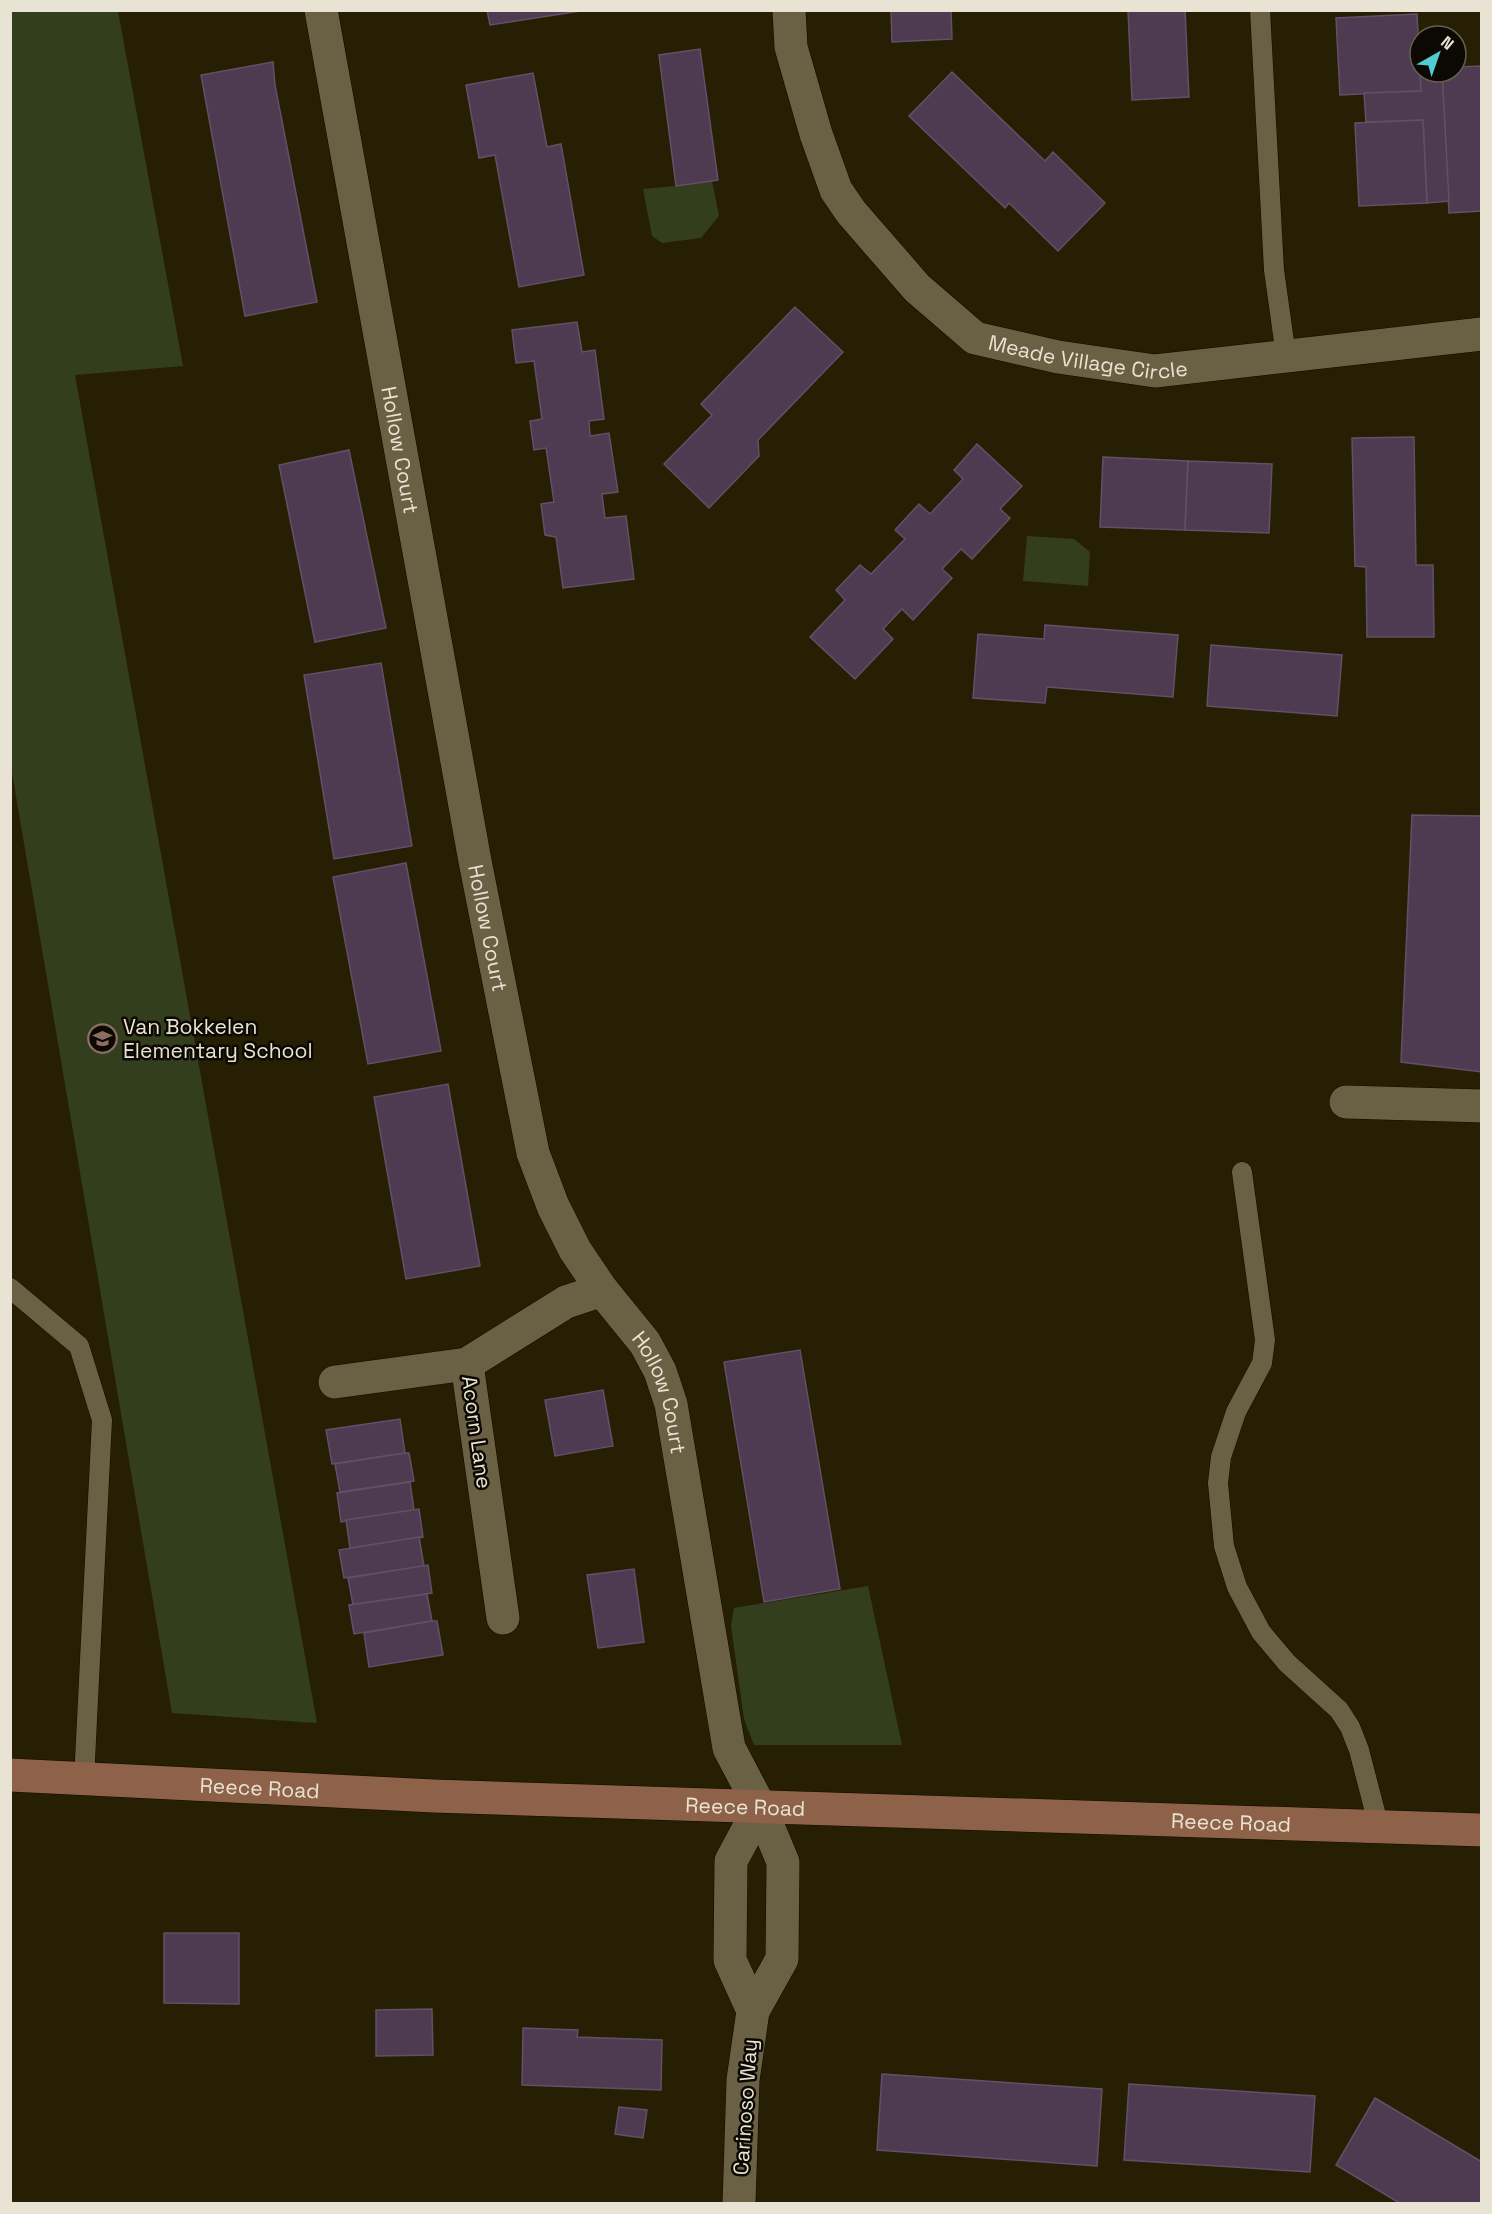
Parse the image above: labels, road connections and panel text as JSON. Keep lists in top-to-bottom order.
{
  "streets": {
    "main road": ["Reece Road"],
    "street": [
      "Meade Village Circle",
      "Hollow Court",
      "Acorn Lane",
      "Carinoso Way"
    ]
  },
  "crossings": [
    ["Hollow Court", "Acorn Lane"],
    ["Hollow Court", "Reece Road"],
    ["Hollow Court", "Carinoso Way"],
    ["Reece Road", "Carinoso Way"]
  ],
  "places": {
    "school or university": ["Van Bokkelen Elementary School"]
  },
  "north": "top right"
}
